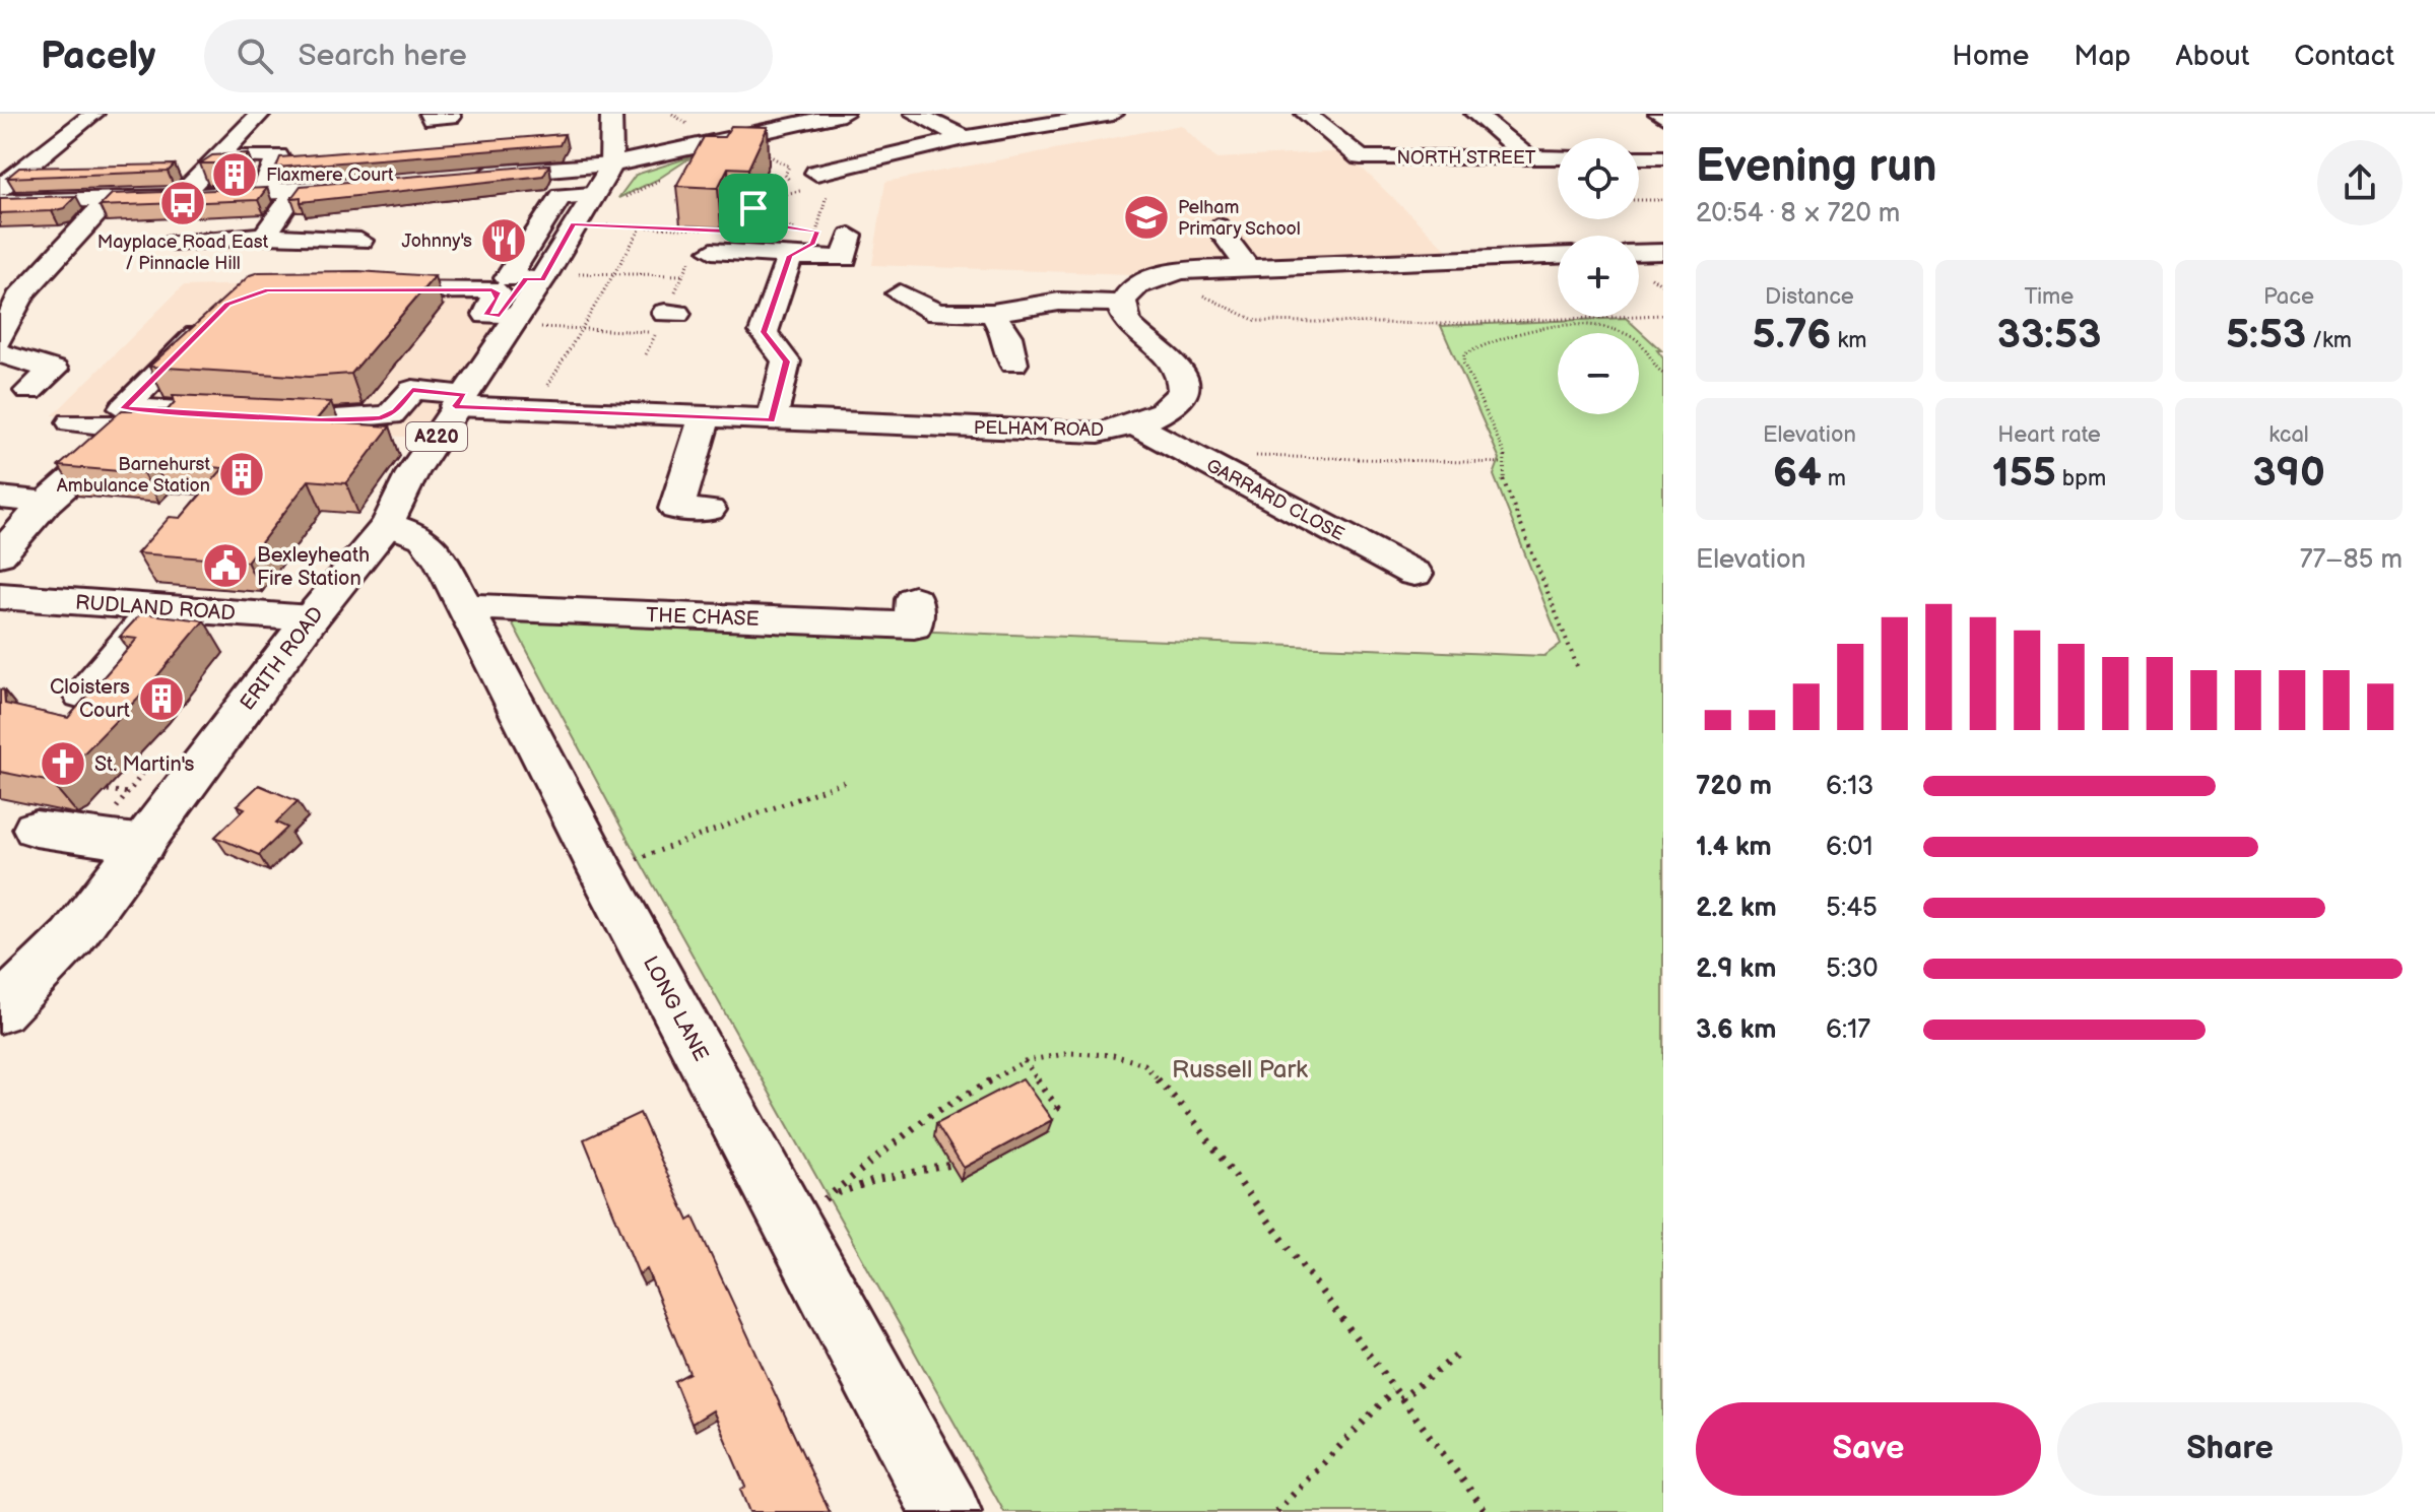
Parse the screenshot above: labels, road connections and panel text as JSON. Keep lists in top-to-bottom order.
{
  "streets": {
    "street": [
      "NORTH STREET",
      "PELHAM ROAD",
      "A220",
      "GARRARD CLOSE",
      "RUDLAND ROAD",
      "THE CHASE",
      "ERITH ROAD",
      "LONG LANE"
    ]
  },
  "crossings": [
    ["PELHAM ROAD", "GARRARD CLOSE"],
    ["PELHAM ROAD", "ERITH ROAD"],
    ["RUDLAND ROAD", "ERITH ROAD"],
    ["THE CHASE", "LONG LANE"],
    ["ERITH ROAD", "LONG LANE"]
  ],
  "parks": ["Russell Park"],
  "places": {
    "building": ["Flaxmere Court", "Barnehurst Ambulance Station", "Cloisters Court"],
    "bus stop": ["Mayplace Road East / Pinnacle Hill"],
    "school or university": ["Pelham Primary School"],
    "restaurant": ["Johnny's"],
    "public building": ["Bexleyheath Fire Station"],
    "church": ["St. Martin's"]
  },
  "page": {
    "header": "Pacely",
    "search": "Search here",
    "nav": [
      "Home",
      "Map",
      "About",
      "Contact"
    ],
    "heading": ["Evening run", "20:54 · 8 × 720 m"],
    "map_buttons": ["+", "−"],
    "stats": [
      ["Distance", "5.76 km"],
      ["Time", "33:53"],
      ["Pace", "5:53 /km"],
      ["Elevation", "64 m"],
      ["Heart rate", "155 bpm"],
      ["kcal", "390"]
    ],
    "chart": ["Elevation", "77–85 m"],
    "list": [
      {
        "name": "720 m",
        "note": "6:13"
      },
      {
        "name": "1.4 km",
        "note": "6:01"
      },
      {
        "name": "2.2 km",
        "note": "5:45"
      },
      {
        "name": "2.9 km",
        "note": "5:30"
      },
      {
        "name": "3.6 km",
        "note": "6:17"
      }
    ],
    "buttons": ["Save", "Share"]
  }
}
